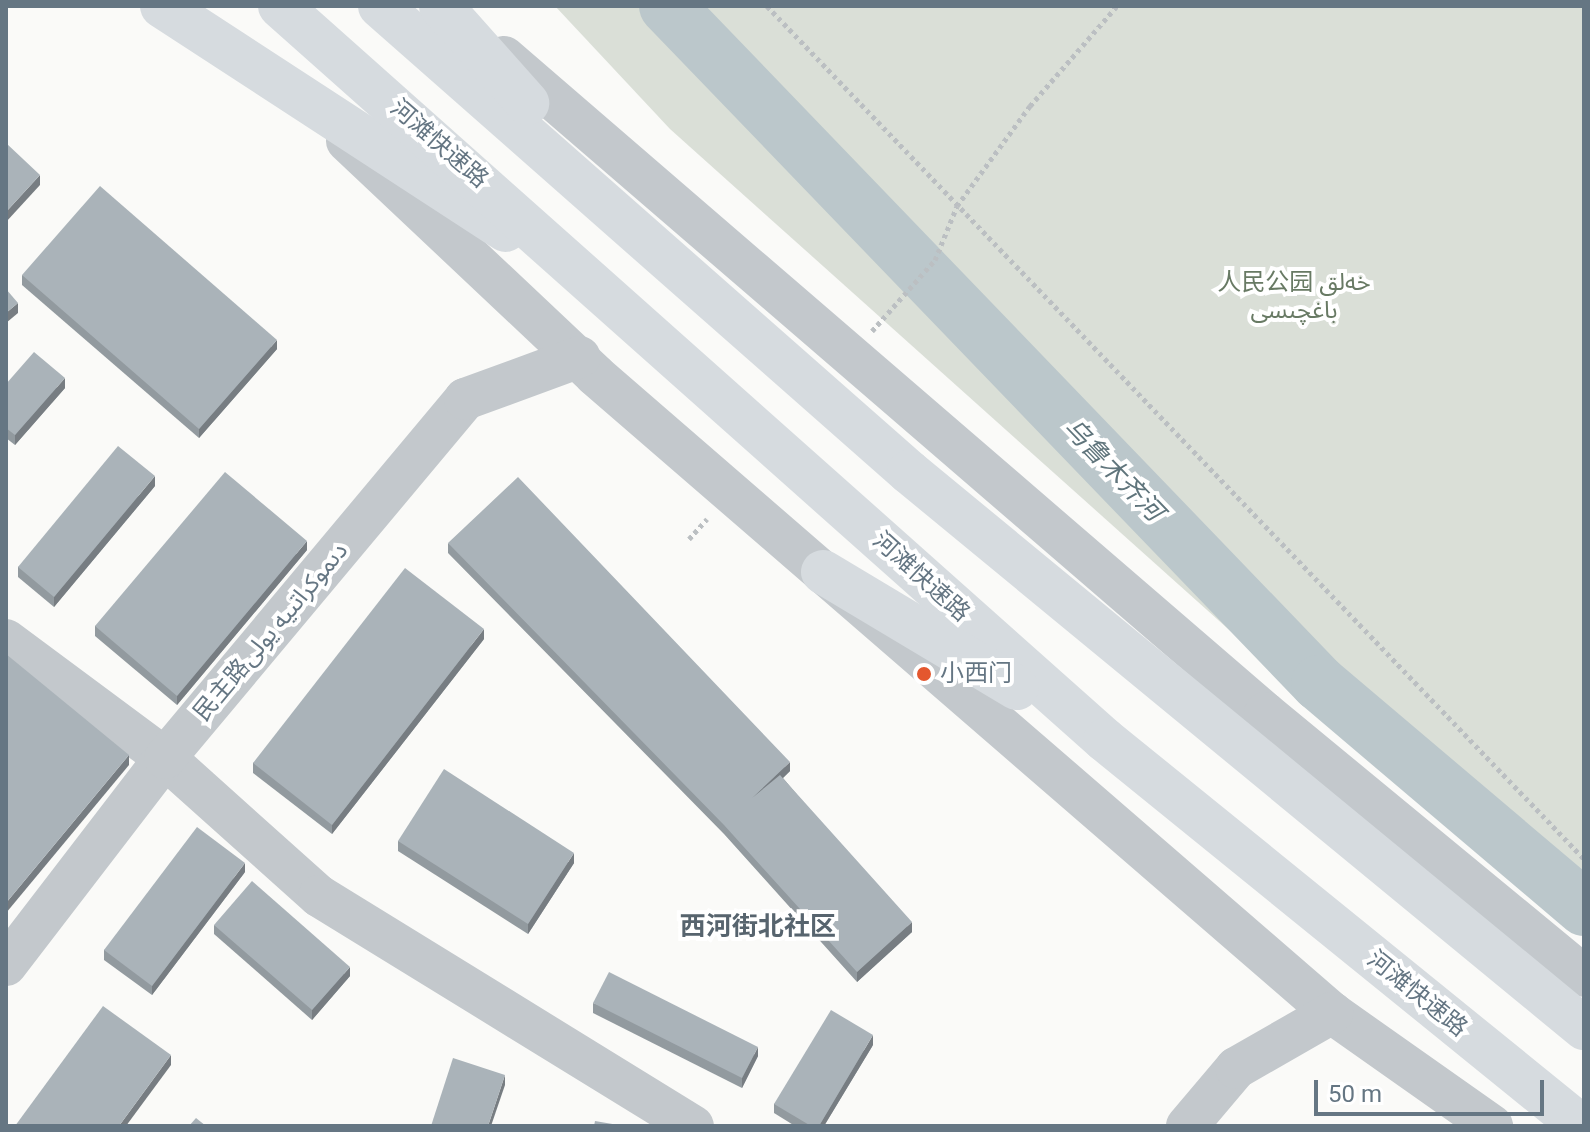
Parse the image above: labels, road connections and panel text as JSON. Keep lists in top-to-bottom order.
{
  "streets": {
    "highway": ["河滩快速路"],
    "street": ["民主路دىموكراتىيە يولى"]
  },
  "districts": ["西河街北社区"],
  "water": ["乌鲁木齐河"],
  "parks": ["人民公园 خەلق باغچىسى"],
  "places": ["小西门"],
  "scale_bar": "50 m"
}
